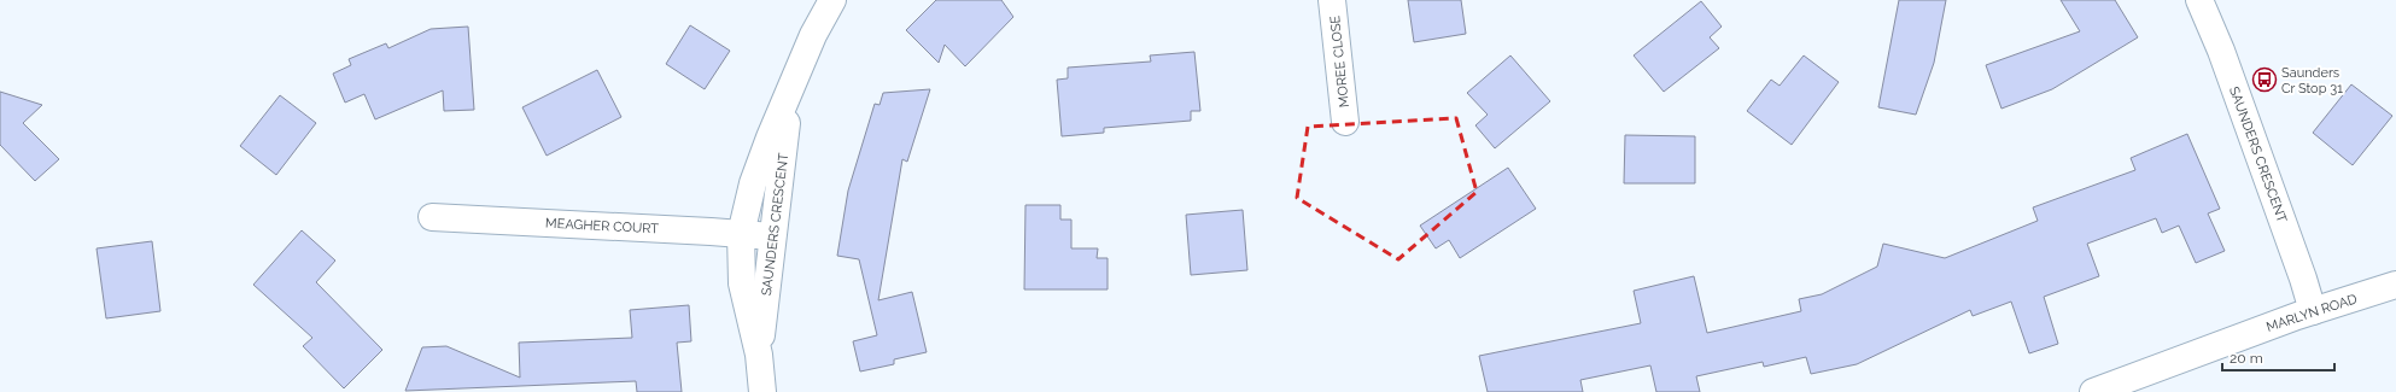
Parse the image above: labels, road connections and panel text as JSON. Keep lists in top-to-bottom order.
{
  "streets": {
    "street": [
      "MOREE CLOSE",
      "SAUNDERS CRESCENT",
      "MEAGHER COURT",
      "MARLYN ROAD"
    ]
  },
  "crossings": [
    ["SAUNDERS CRESCENT", "MEAGHER COURT"],
    ["SAUNDERS CRESCENT", "MARLYN ROAD"]
  ],
  "places": {
    "bus stop": ["Saunders Cr Stop 31"]
  },
  "scale_bar": "20 m"
}
